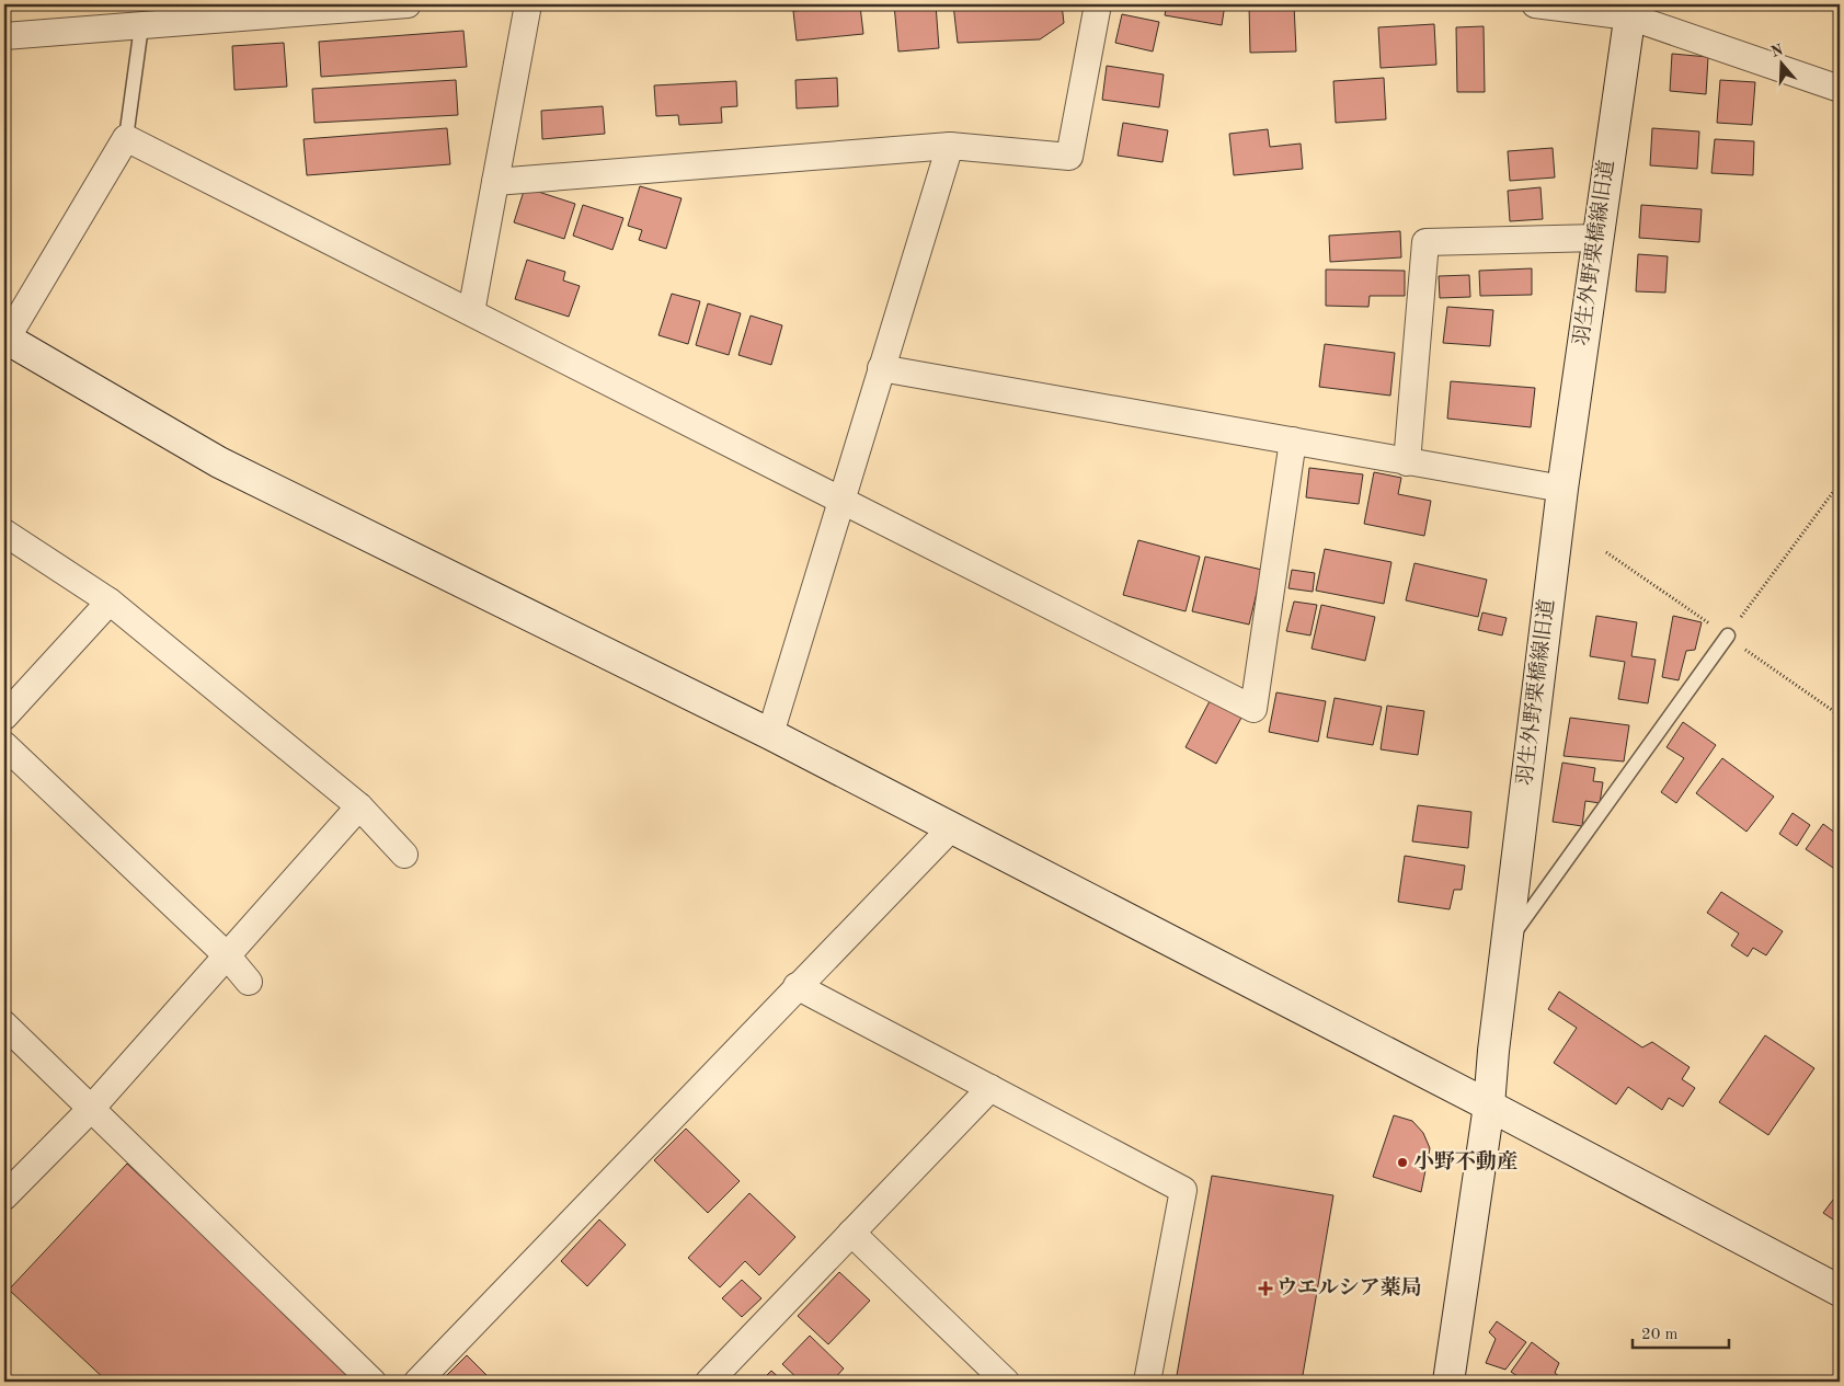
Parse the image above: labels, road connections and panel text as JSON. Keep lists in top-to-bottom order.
{
  "streets": {
    "street": ["羽生外野栗橋線旧道"]
  },
  "places": {
    "other": ["小野不動産"],
    "health": ["ウエルシア薬局"]
  },
  "scale_bar": "20 m",
  "north": "top"
}
